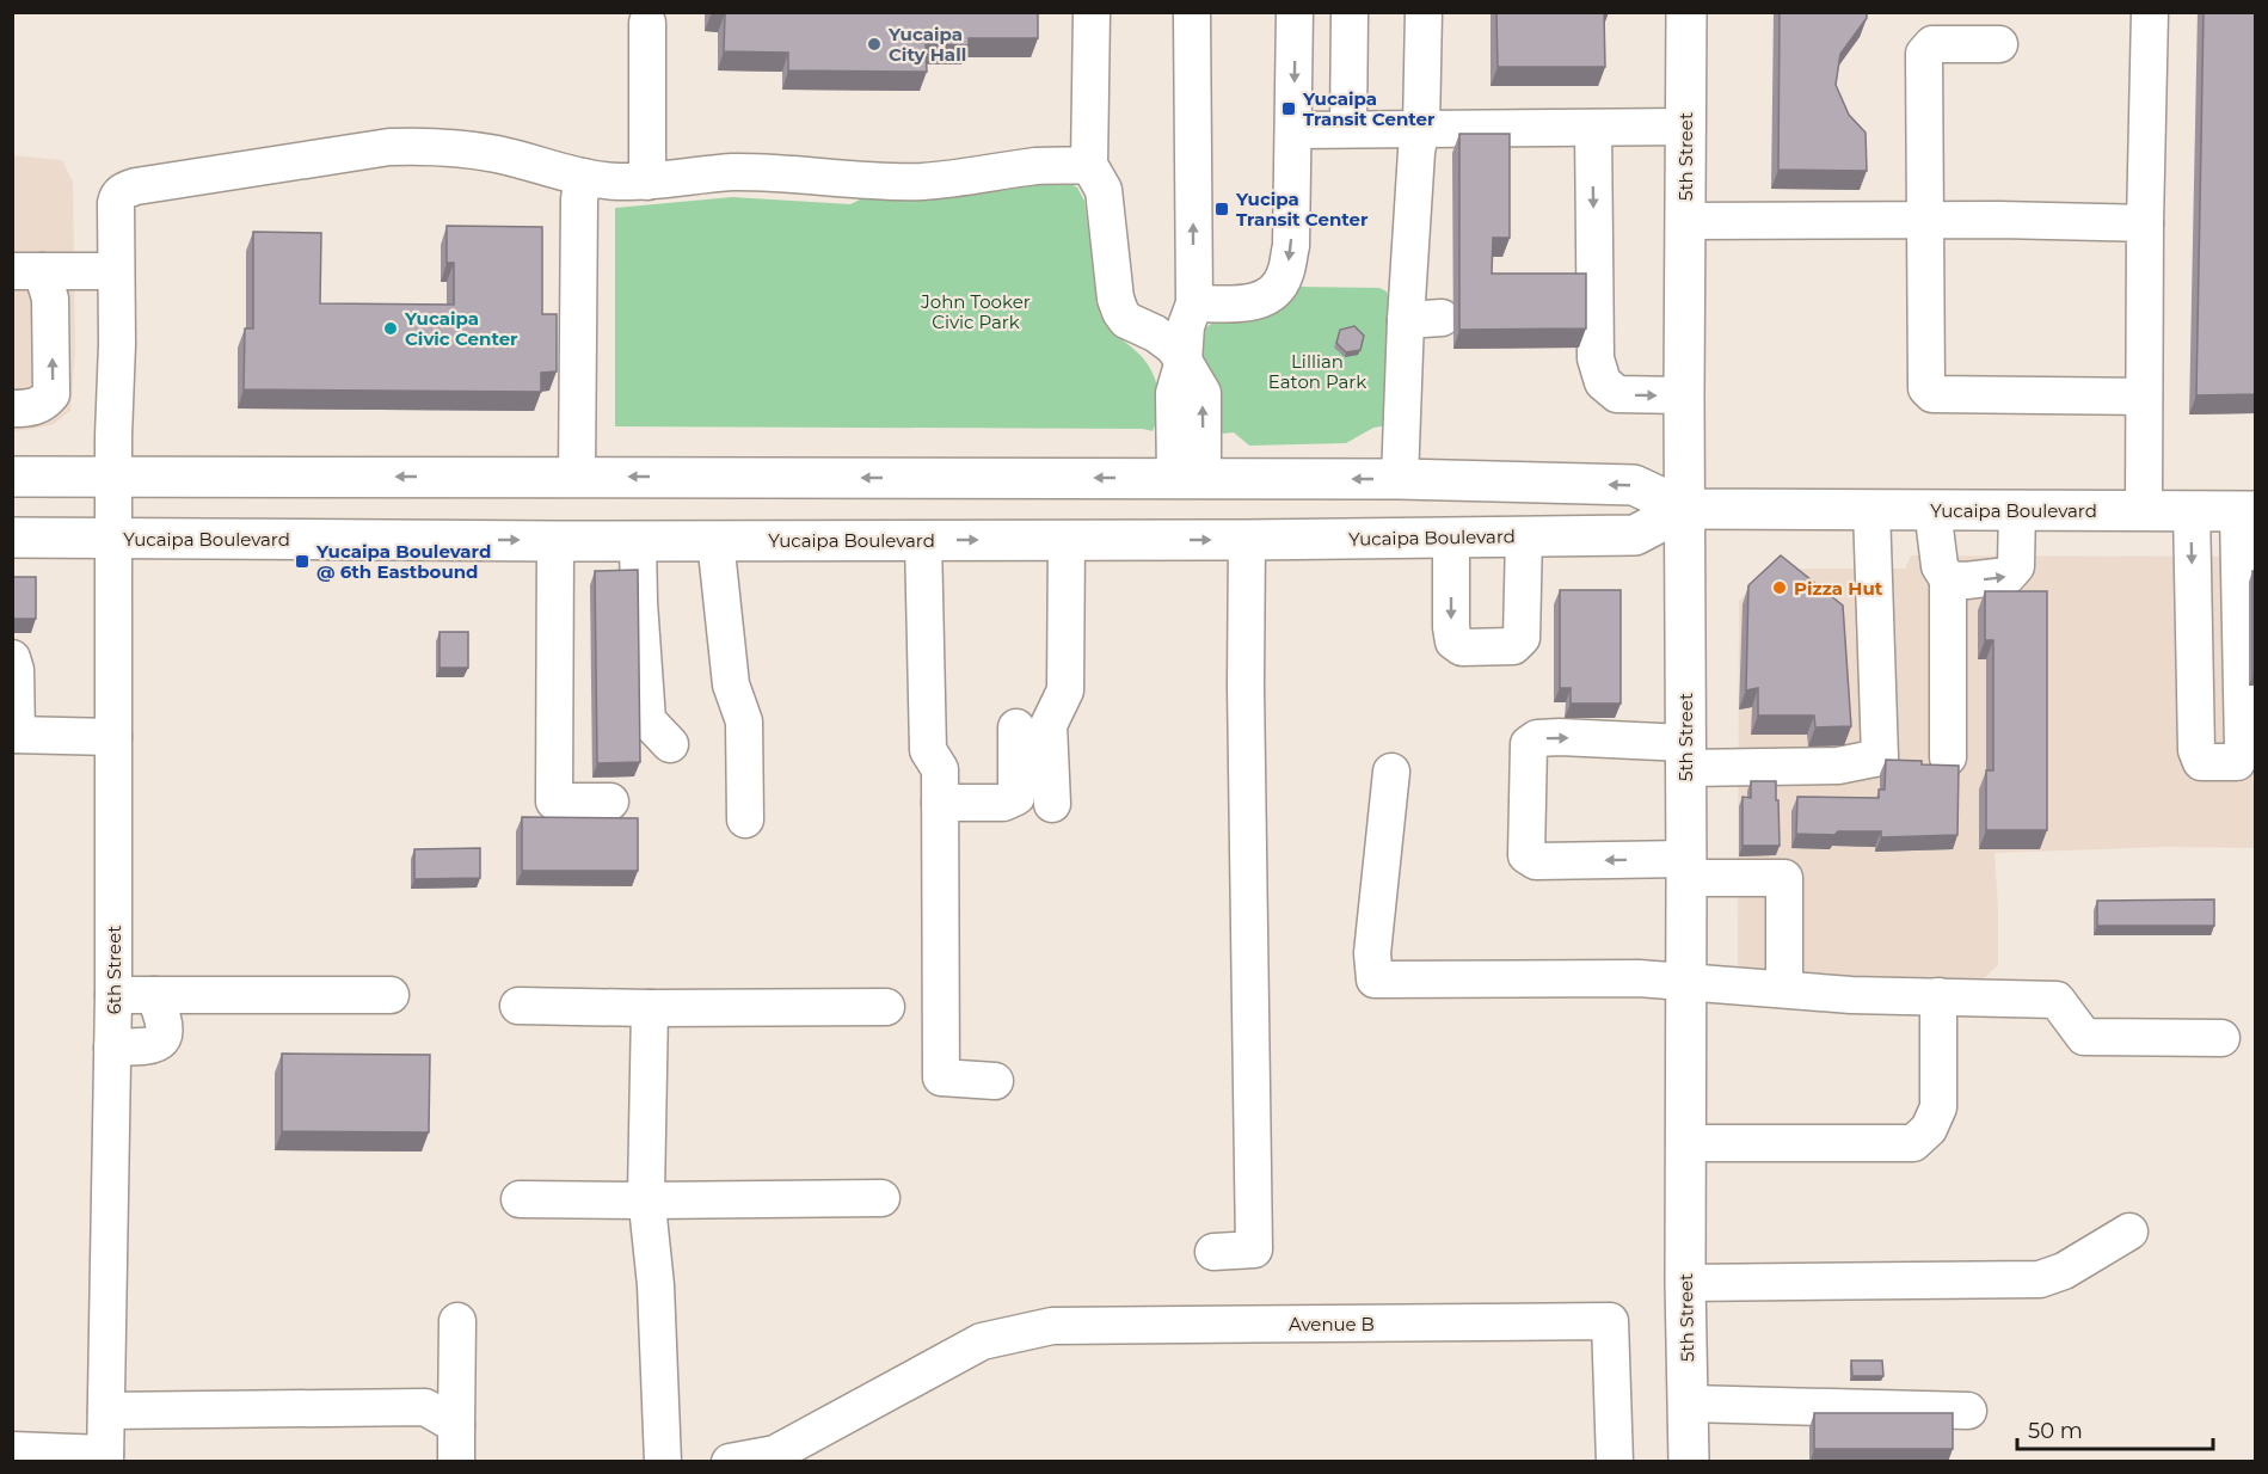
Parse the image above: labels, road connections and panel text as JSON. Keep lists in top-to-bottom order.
{
  "streets": {
    "main road": ["5th Street", "Yucaipa Boulevard"],
    "street": ["6th Street", "Avenue B"]
  },
  "crossings": [
    ["5th Street", "Yucaipa Boulevard"],
    ["Yucaipa Boulevard", "6th Street"]
  ],
  "parks": ["John Tooker Civic Park", "Lillian Eaton Park"],
  "places": {
    "other": ["Yucaipa City Hall", "Yucaipa Civic Center", "Pizza Hut"],
    "transit": ["Yucaipa Transit Center", "Yucipa Transit Center", "Yucaipa Boulevard @ 6th Eastbound"]
  },
  "scale_bar": "50 m"
}
